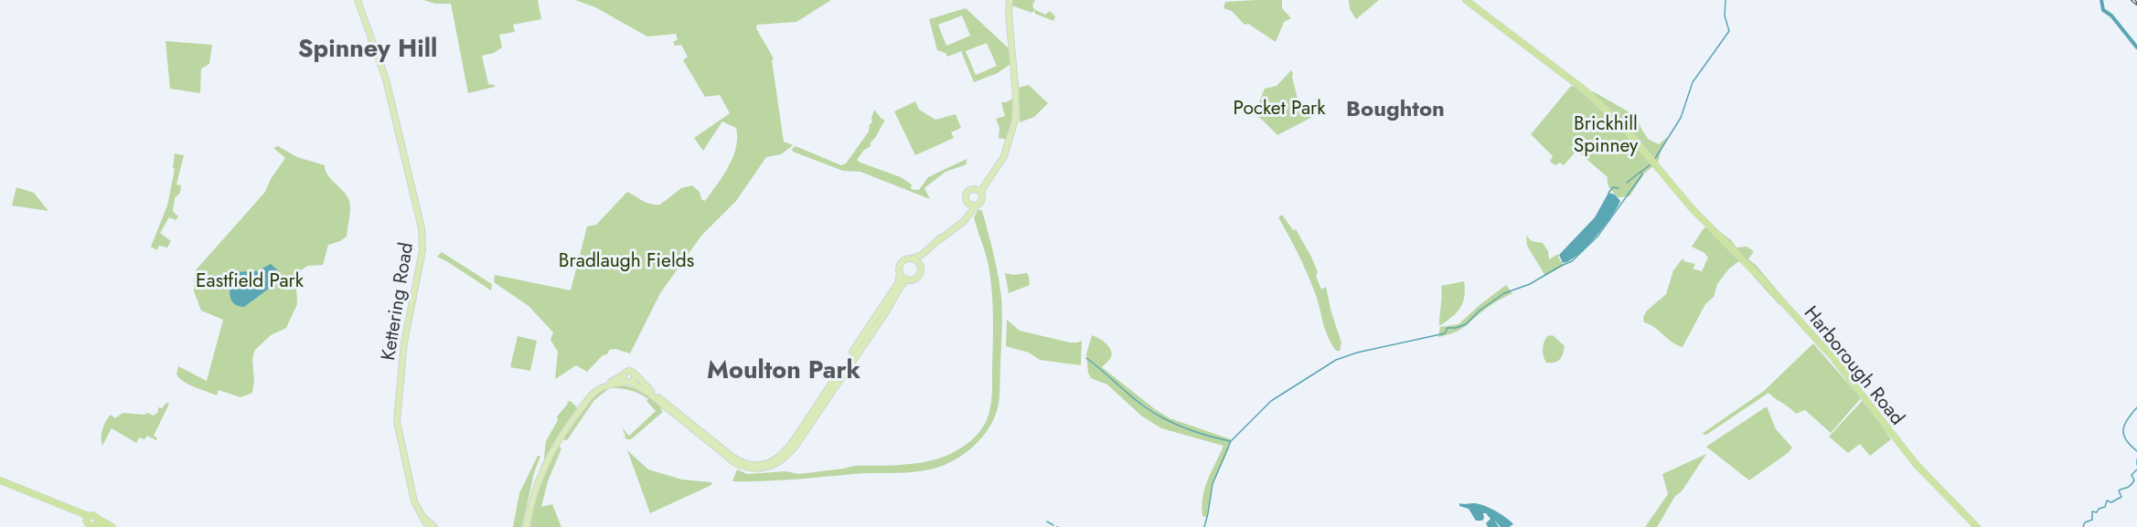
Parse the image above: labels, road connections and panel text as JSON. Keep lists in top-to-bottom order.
{
  "streets": {
    "highway": ["Harborough Road"],
    "main road": ["Kettering Road"]
  },
  "districts": ["Spinney Hill", "Boughton", "Moulton Park"],
  "parks": [
    "Pocket Park",
    "Brickhill Spinney",
    "Bradlaugh Fields",
    "Eastfield Park"
  ]
}
